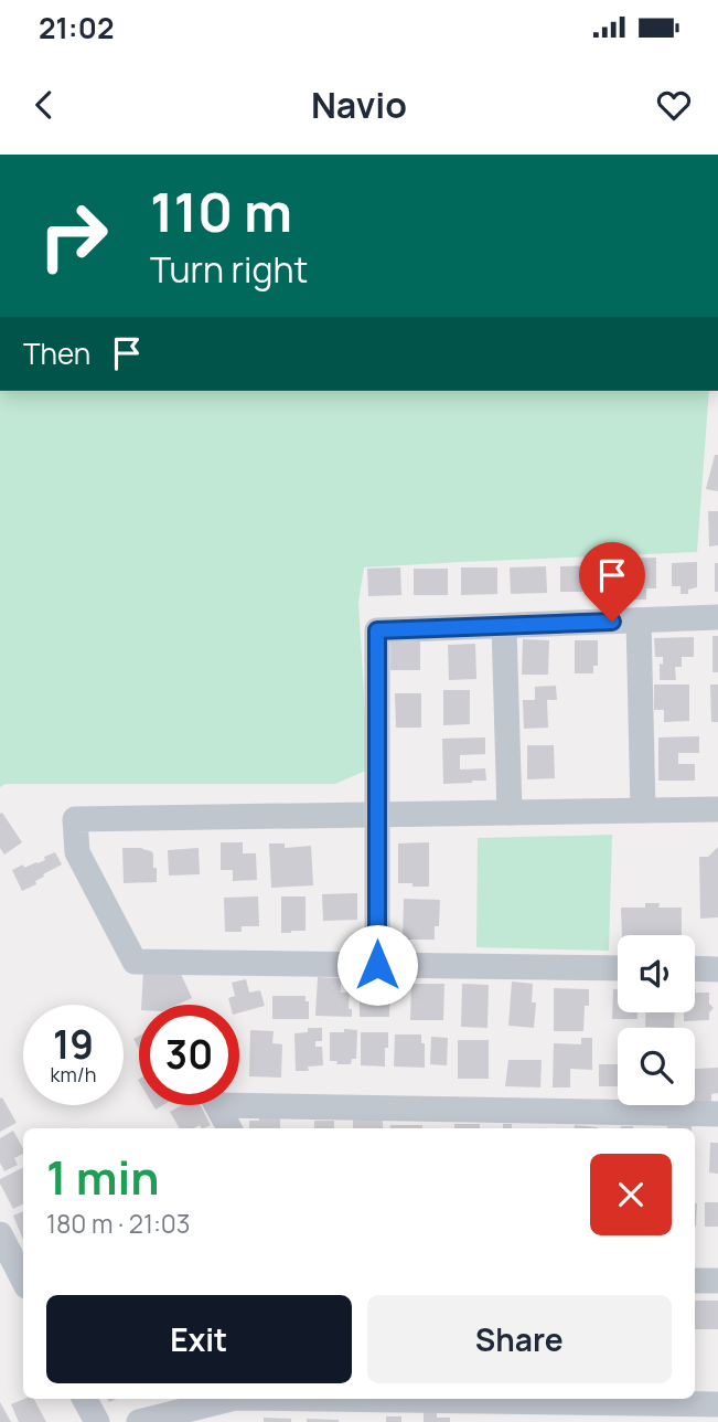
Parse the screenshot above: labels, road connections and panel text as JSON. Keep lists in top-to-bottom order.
{
  "page": {
    "status": "21:02",
    "header": "Navio",
    "turn": ["110 m", "Turn right"],
    "then": "Then",
    "speed": "19 km/h",
    "limit": "30",
    "heading": ["1 min", "180 m · 21:03"],
    "buttons": ["Exit", "Share"]
  }
}
